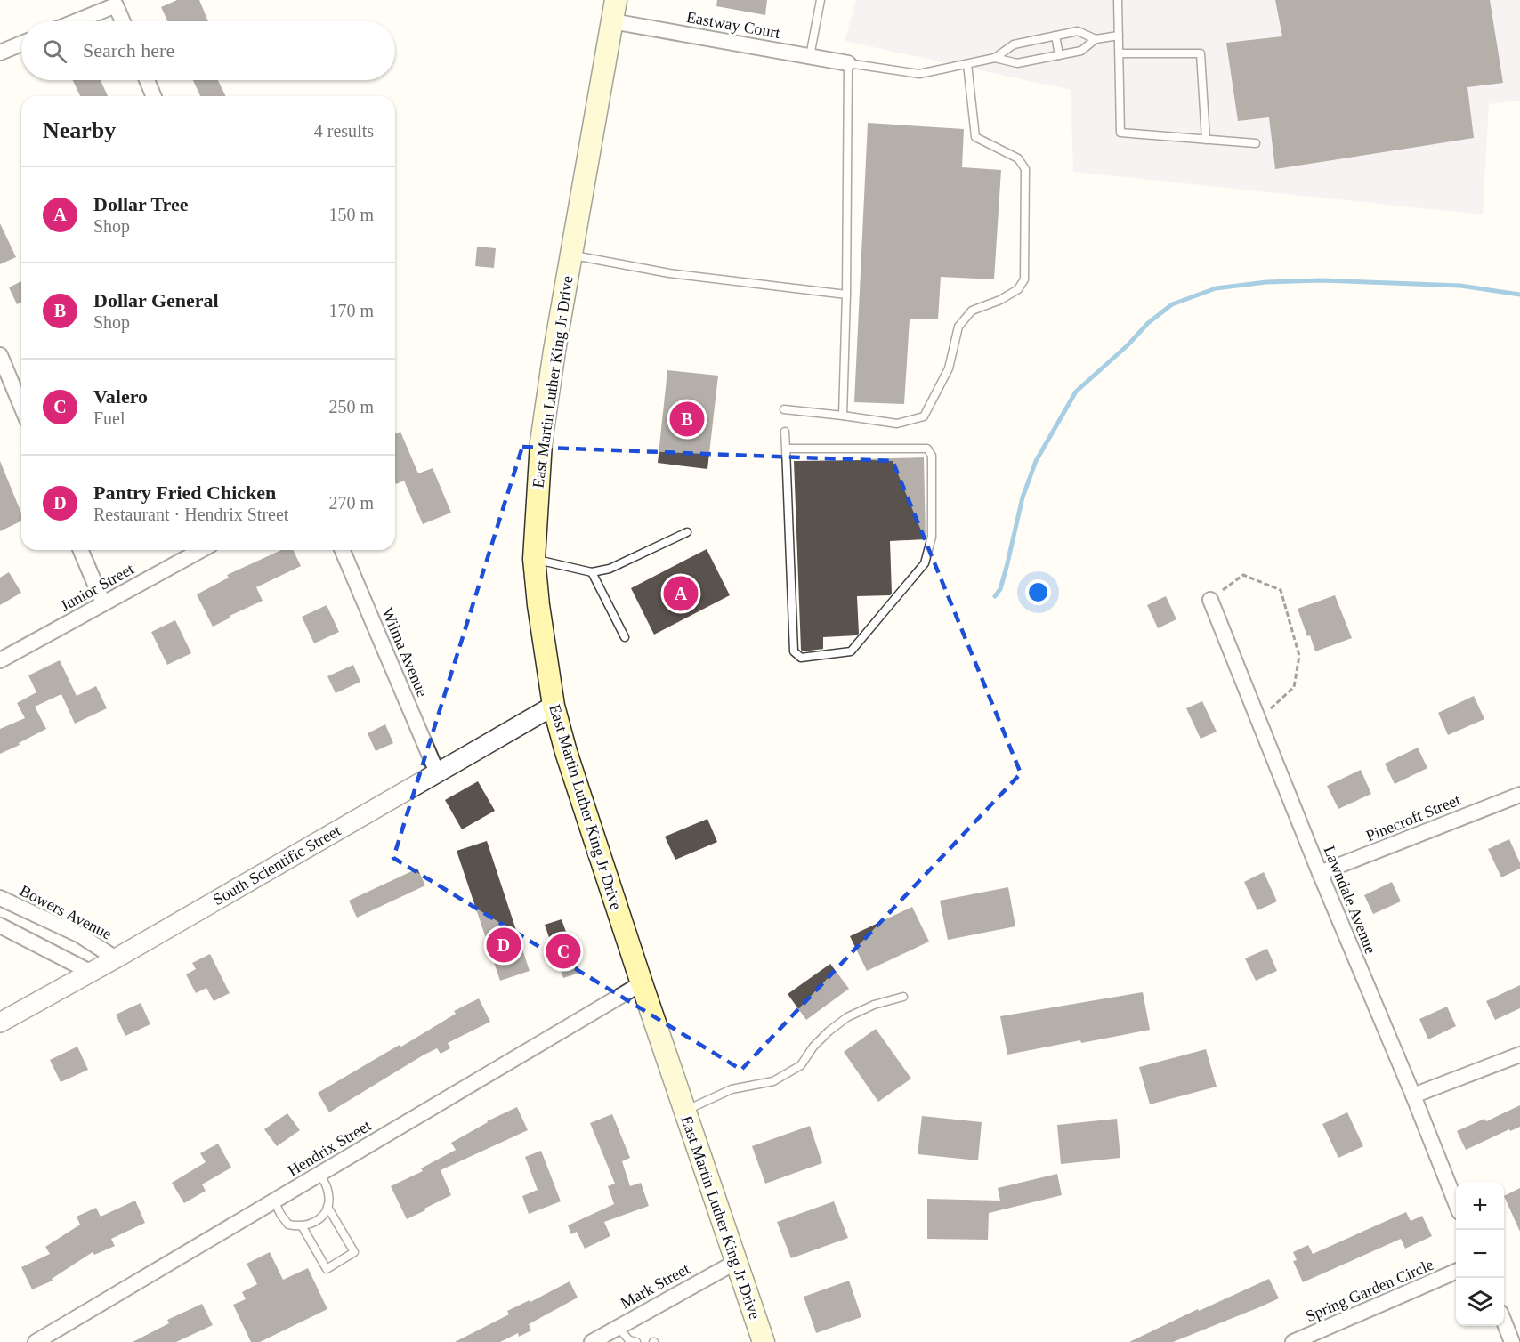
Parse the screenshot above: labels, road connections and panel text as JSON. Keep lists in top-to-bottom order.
{
  "streets": {
    "main road": ["East Martin Luther King Jr Drive"],
    "street": [
      "Eastway Court",
      "Junior Street",
      "Wilma Avenue",
      "Pinecroft Street",
      "South Scientific Street",
      "Lawndale Avenue",
      "Bowers Avenue",
      "Hendrix Street",
      "Mark Street",
      "Spring Garden Circle"
    ]
  },
  "crossings": [
    ["Eastway Court", "East Martin Luther King Jr Drive"],
    ["East Martin Luther King Jr Drive", "South Scientific Street"],
    ["East Martin Luther King Jr Drive", "Hendrix Street"],
    ["East Martin Luther King Jr Drive", "Mark Street"],
    ["Wilma Avenue", "South Scientific Street"],
    ["Pinecroft Street", "Lawndale Avenue"],
    ["South Scientific Street", "Bowers Avenue"]
  ],
  "page": {
    "search": "Search here",
    "heading": ["Nearby", "4 results"],
    "list": [
      {
        "mark": "A",
        "name": "Dollar Tree",
        "note": "Shop",
        "value": "150 m"
      },
      {
        "mark": "B",
        "name": "Dollar General",
        "note": "Shop",
        "value": "170 m"
      },
      {
        "mark": "C",
        "name": "Valero",
        "note": "Fuel",
        "value": "250 m"
      },
      {
        "mark": "D",
        "name": "Pantry Fried Chicken",
        "note": "Restaurant · Hendrix Street",
        "value": "270 m"
      }
    ],
    "pins": [
      "B",
      "A",
      "D",
      "C"
    ],
    "map_buttons": ["+", "−"]
  }
}
